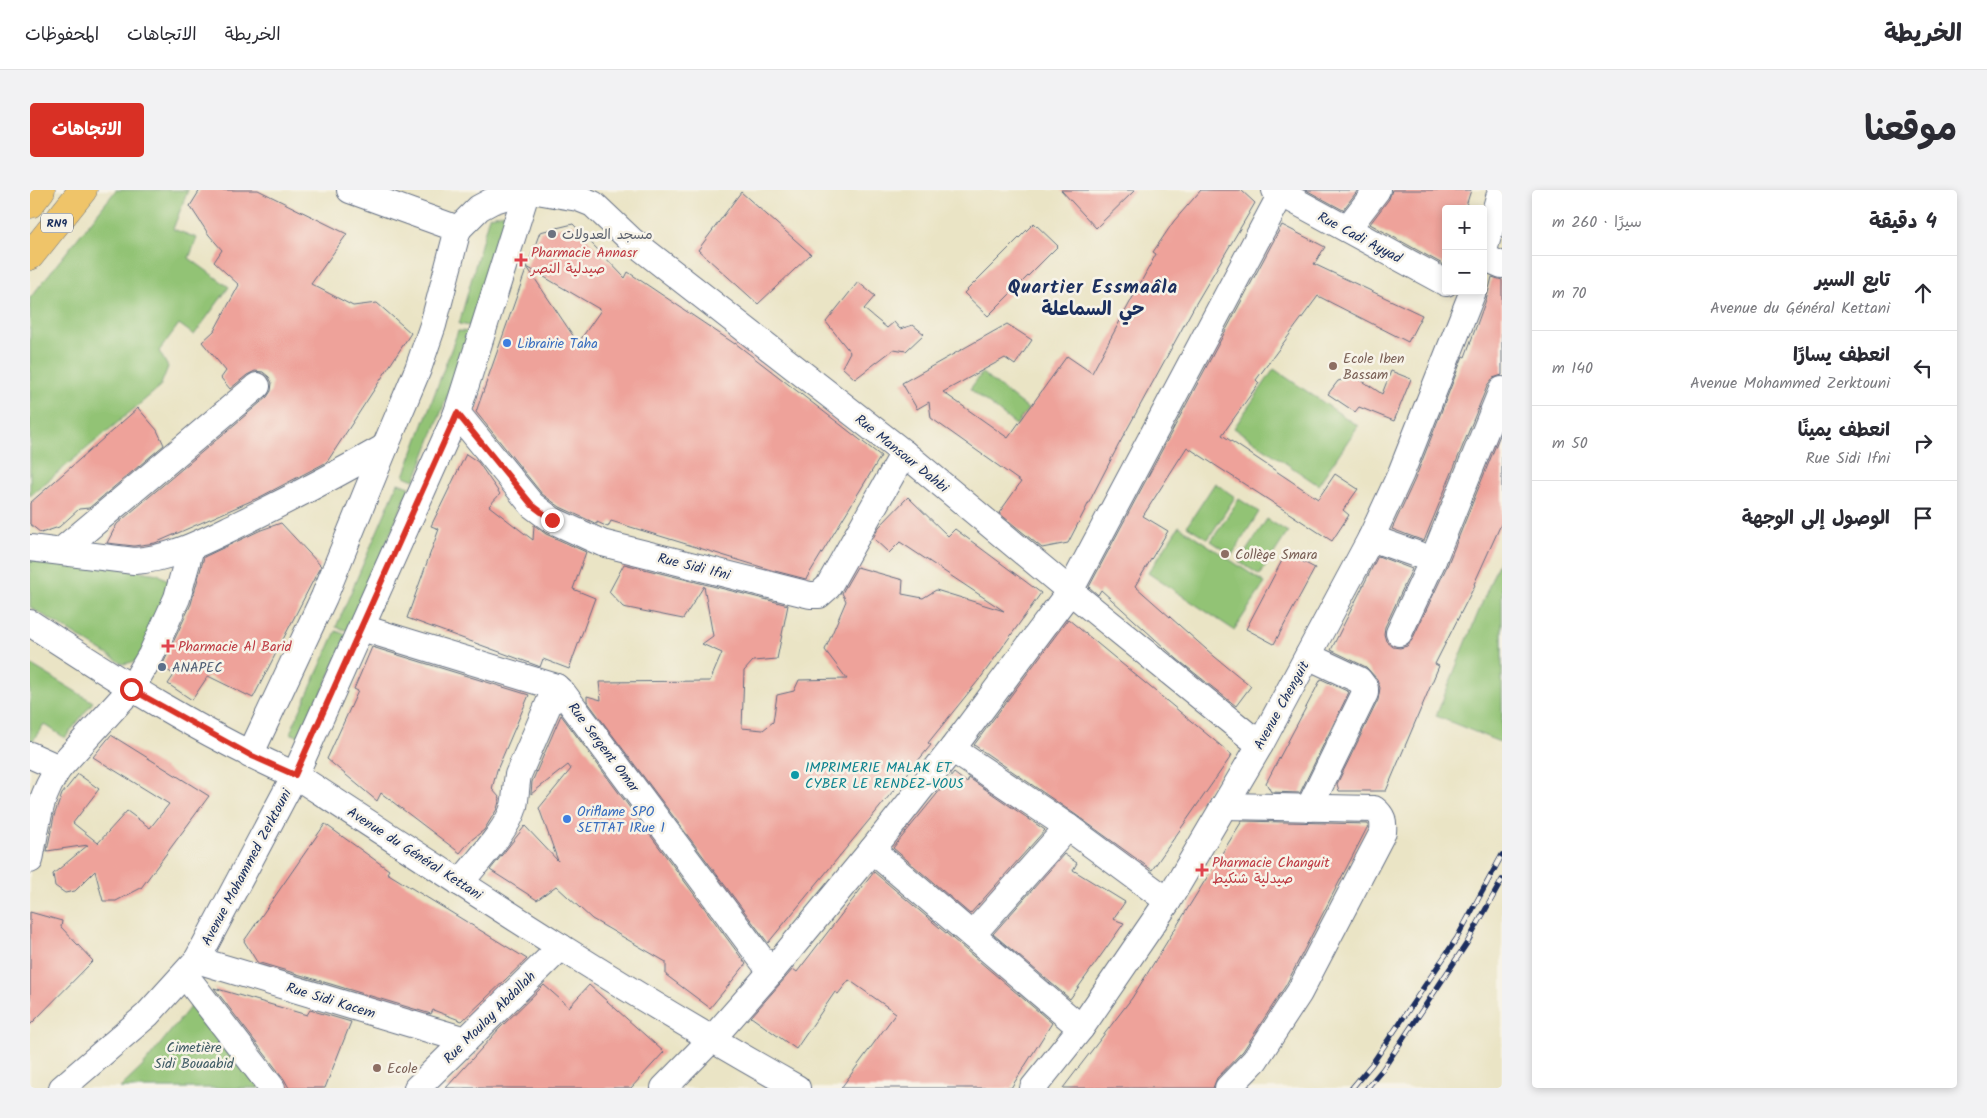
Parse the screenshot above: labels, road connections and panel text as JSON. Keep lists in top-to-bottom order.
{
  "streets": {
    "main road": ["RN9"],
    "street": [
      "Rue Cadi Ayyad",
      "Rue Mansour Dahbi",
      "Rue Sidi Ifni",
      "Avenue Chenguit",
      "Rue Sergent Omar",
      "Avenue du Général Kettani",
      "Avenue Mohammed Zerktouni",
      "Rue Sidi Kacem",
      "Rue Moulay Abdallah"
    ]
  },
  "crossings": [
    ["Rue Mansour Dahbi", "Rue Sidi Ifni"],
    ["Rue Mansour Dahbi", "Avenue Chenguit"],
    ["Rue Mansour Dahbi", "Avenue Mohammed Zerktouni"],
    ["Rue Sidi Ifni", "Avenue Mohammed Zerktouni"],
    ["Avenue du Général Kettani", "Avenue Mohammed Zerktouni"],
    ["Avenue du Général Kettani", "Rue Moulay Abdallah"],
    ["Avenue Mohammed Zerktouni", "Rue Sidi Kacem"],
    ["Rue Sidi Kacem", "Rue Moulay Abdallah"]
  ],
  "districts": ["Quartier Essmaâla حي السماعلة"],
  "parks": ["Cimetière Sidi Bouaabid"],
  "places": {
    "other": [
      "مسجد العدولات",
      "Librairie Taha",
      "Ecole Iben Bassam",
      "Collège Smara",
      "ANAPEC",
      "IMPRIMERIE MALAK ET CYBER LE RENDEZ-VOUS",
      "Oriflame SPO SETTAT 1Rue 1",
      "Ecole"
    ],
    "health": ["Pharmacie Annasr صيدلية النصر", "Pharmacie Al Barid", "Pharmacie Changuit صيدلية شنكيط"]
  },
  "page": {
    "header": "الخريطة",
    "nav": ["الخريطة", "الاتجاهات", "المحفوظات"],
    "title": "موقعنا",
    "buttons": "الاتجاهات",
    "heading": ["4 دقيقة", "سيرًا · 260 m"],
    "map_buttons": ["+", "−"],
    "list": [
      ["تابع السير", "Avenue du Général Kettani", "70 m"],
      ["انعطف يسارًا", "Avenue Mohammed Zerktouni", "140 m"],
      ["انعطف يمينًا", "Rue Sidi Ifni", "50 m"],
      "الوصول إلى الوجهة"
    ]
  }
}
